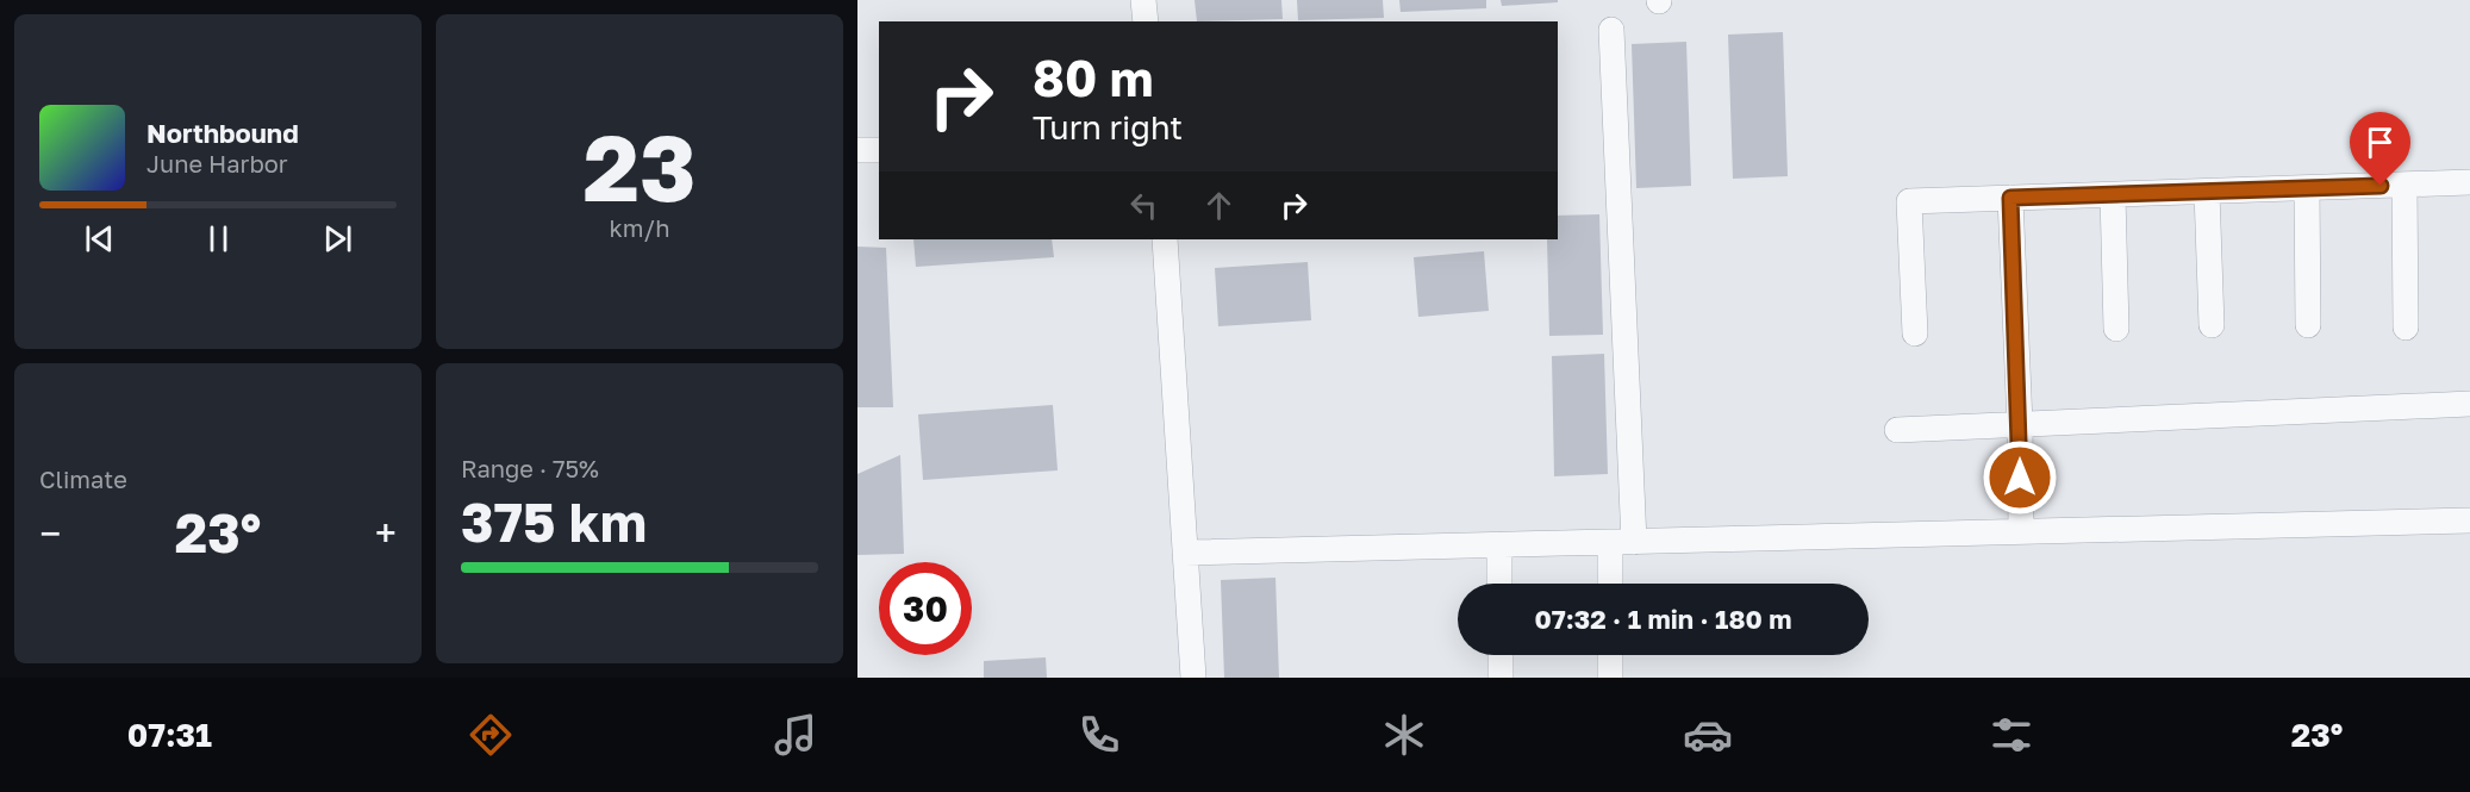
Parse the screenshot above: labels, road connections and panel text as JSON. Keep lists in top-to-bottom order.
{
  "page": {
    "tile": [
      ["23", "km/h"],
      "Climate",
      ["Range · 75%", "375 km"]
    ],
    "turn": ["80 m", "Turn right"],
    "song": ["Northbound", "June Harbor"],
    "heat": ["−", "23°", "+"],
    "limit": "30",
    "trip": "07:32 · 1 min · 180 m",
    "tabs": ["07:31", "23°"]
  }
}
